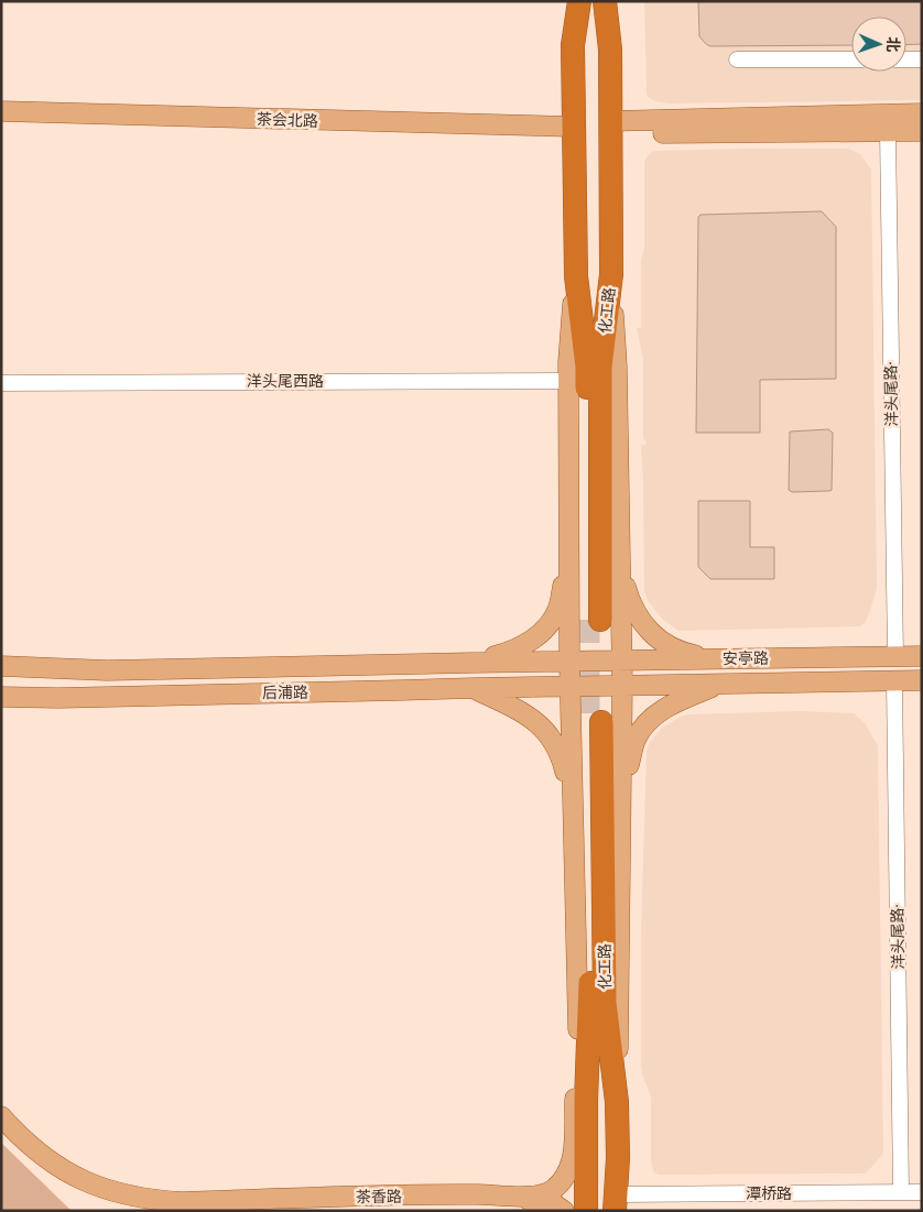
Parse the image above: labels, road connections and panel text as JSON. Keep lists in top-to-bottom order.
{
  "streets": {
    "highway": ["化工路"],
    "main road": [
      "茶会北路",
      "安亭路",
      "后浦路",
      "茶香路"
    ],
    "street": ["洋头尾西路", "洋头尾路·", "潭桥路"]
  },
  "crossings": [
    ["茶会北路", "化工路"],
    ["化工路", "潭桥路"],
    ["洋头尾路·", "安亭路"],
    ["洋头尾路·", "潭桥路"],
    ["安亭路", "后浦路"]
  ],
  "north": "right"
}
